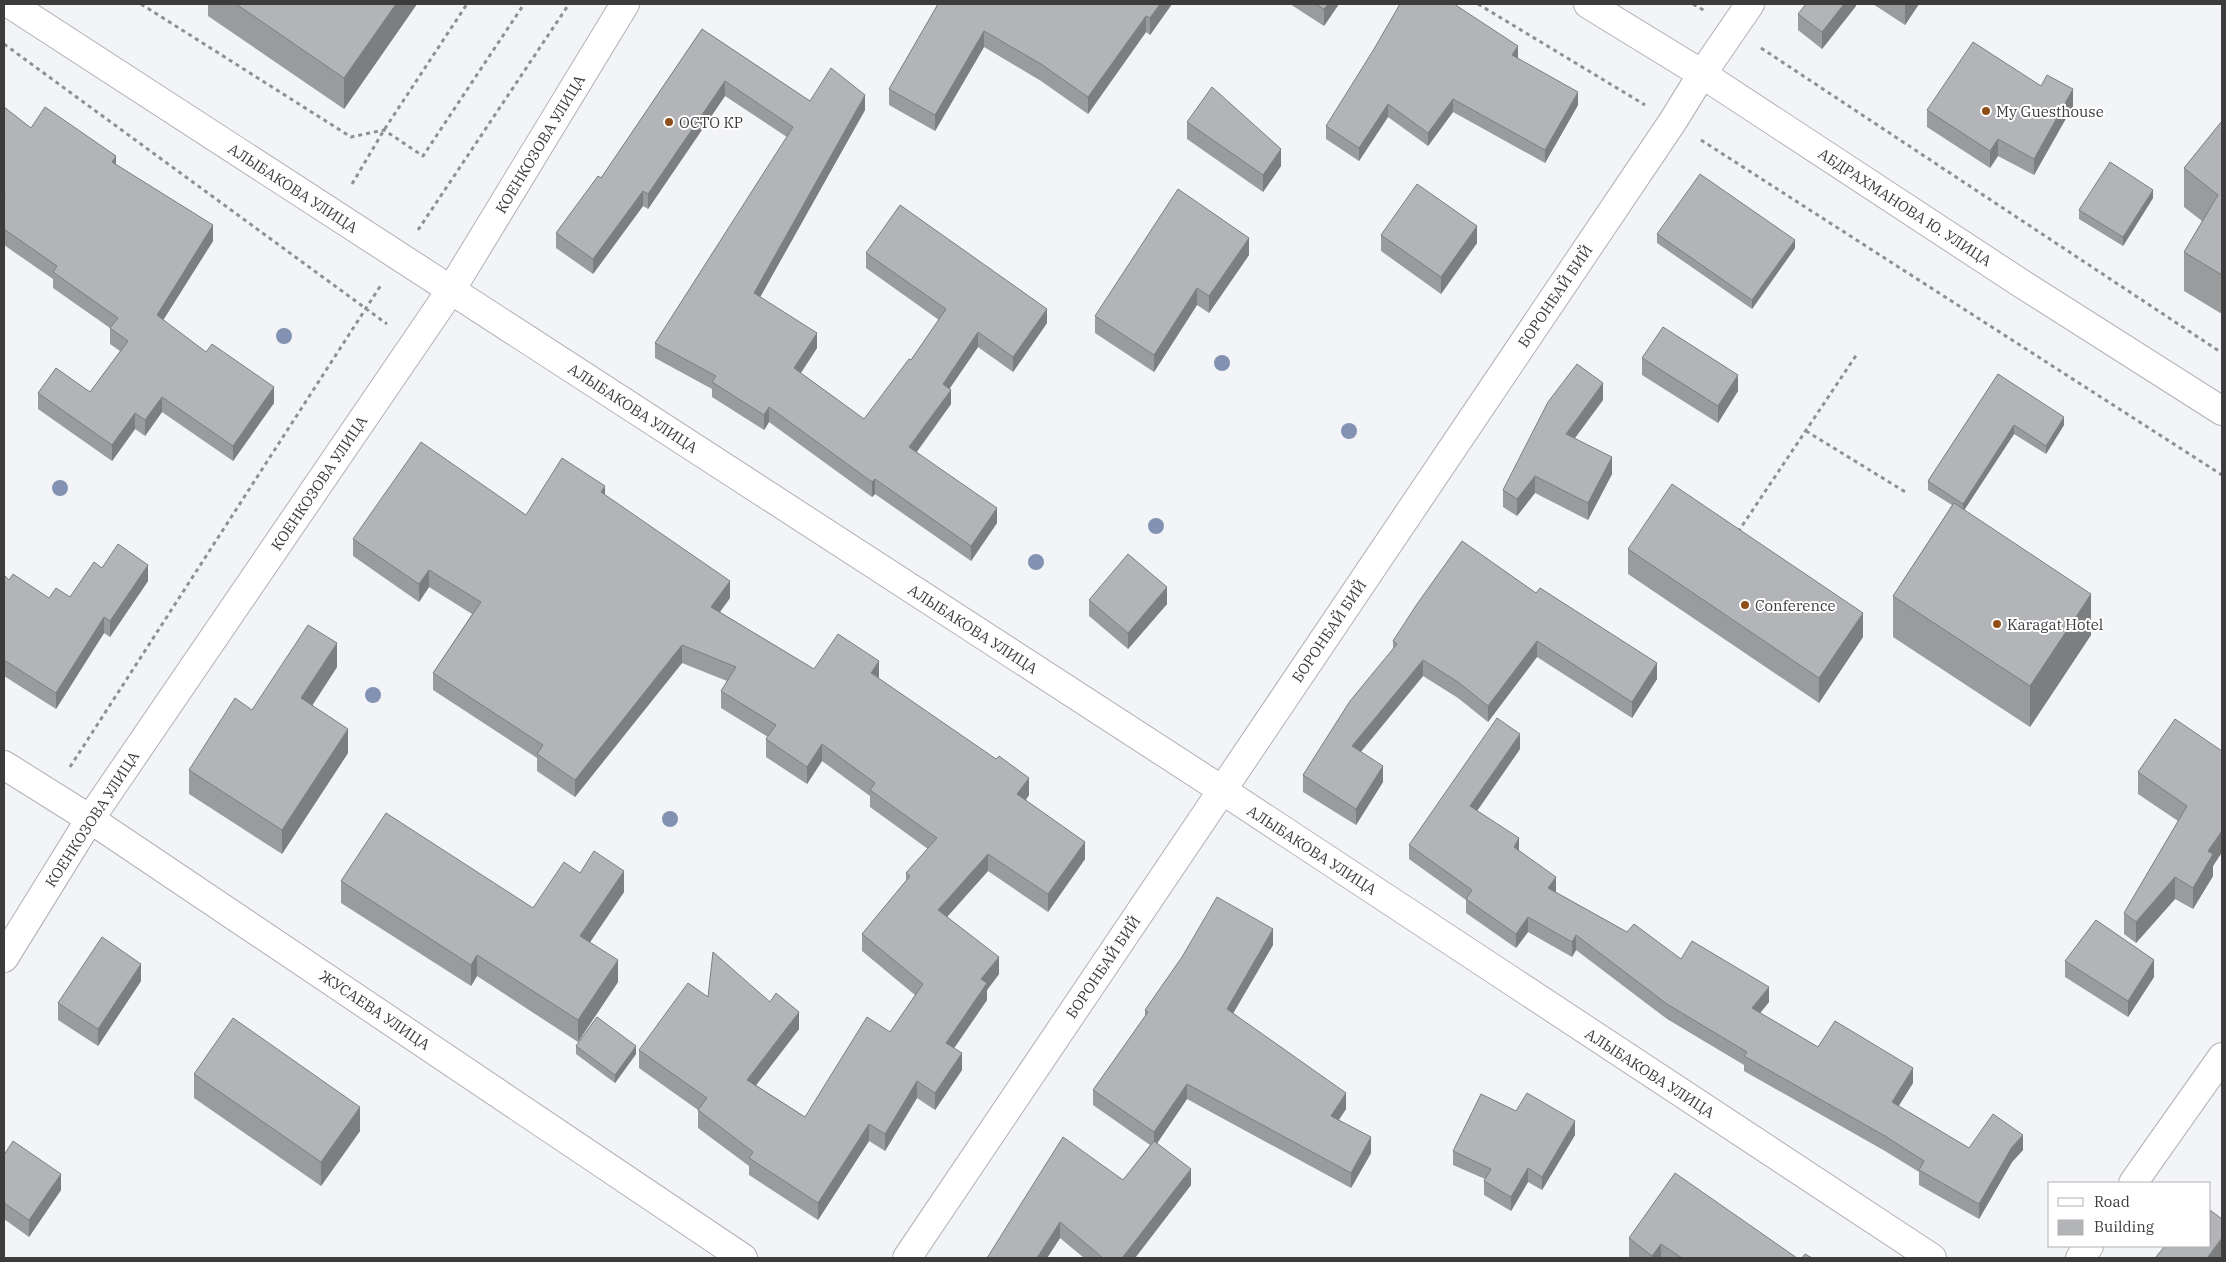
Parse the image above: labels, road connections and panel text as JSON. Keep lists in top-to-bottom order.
{
  "streets": {
    "street": [
      "КОЕНКОЗОВА УЛИЦА",
      "АЛЫБАКОВА УЛИЦА",
      "АБДРАХМАНОВА Ю. УЛИЦА",
      "БОРОНБАЙ БИЙ",
      "ЖУСАЕВА УЛИЦА"
    ]
  },
  "crossings": [
    ["КОЕНКОЗОВА УЛИЦА", "АЛЫБАКОВА УЛИЦА"],
    ["КОЕНКОЗОВА УЛИЦА", "ЖУСАЕВА УЛИЦА"],
    ["АЛЫБАКОВА УЛИЦА", "БОРОНБАЙ БИЙ"],
    ["АБДРАХМАНОВА Ю. УЛИЦА", "БОРОНБАЙ БИЙ"]
  ],
  "places": [
    "My Guesthouse",
    "ОСТО КР",
    "Conference",
    "Karagat Hotel"
  ],
  "legend": ["Road", "Building"]
}
